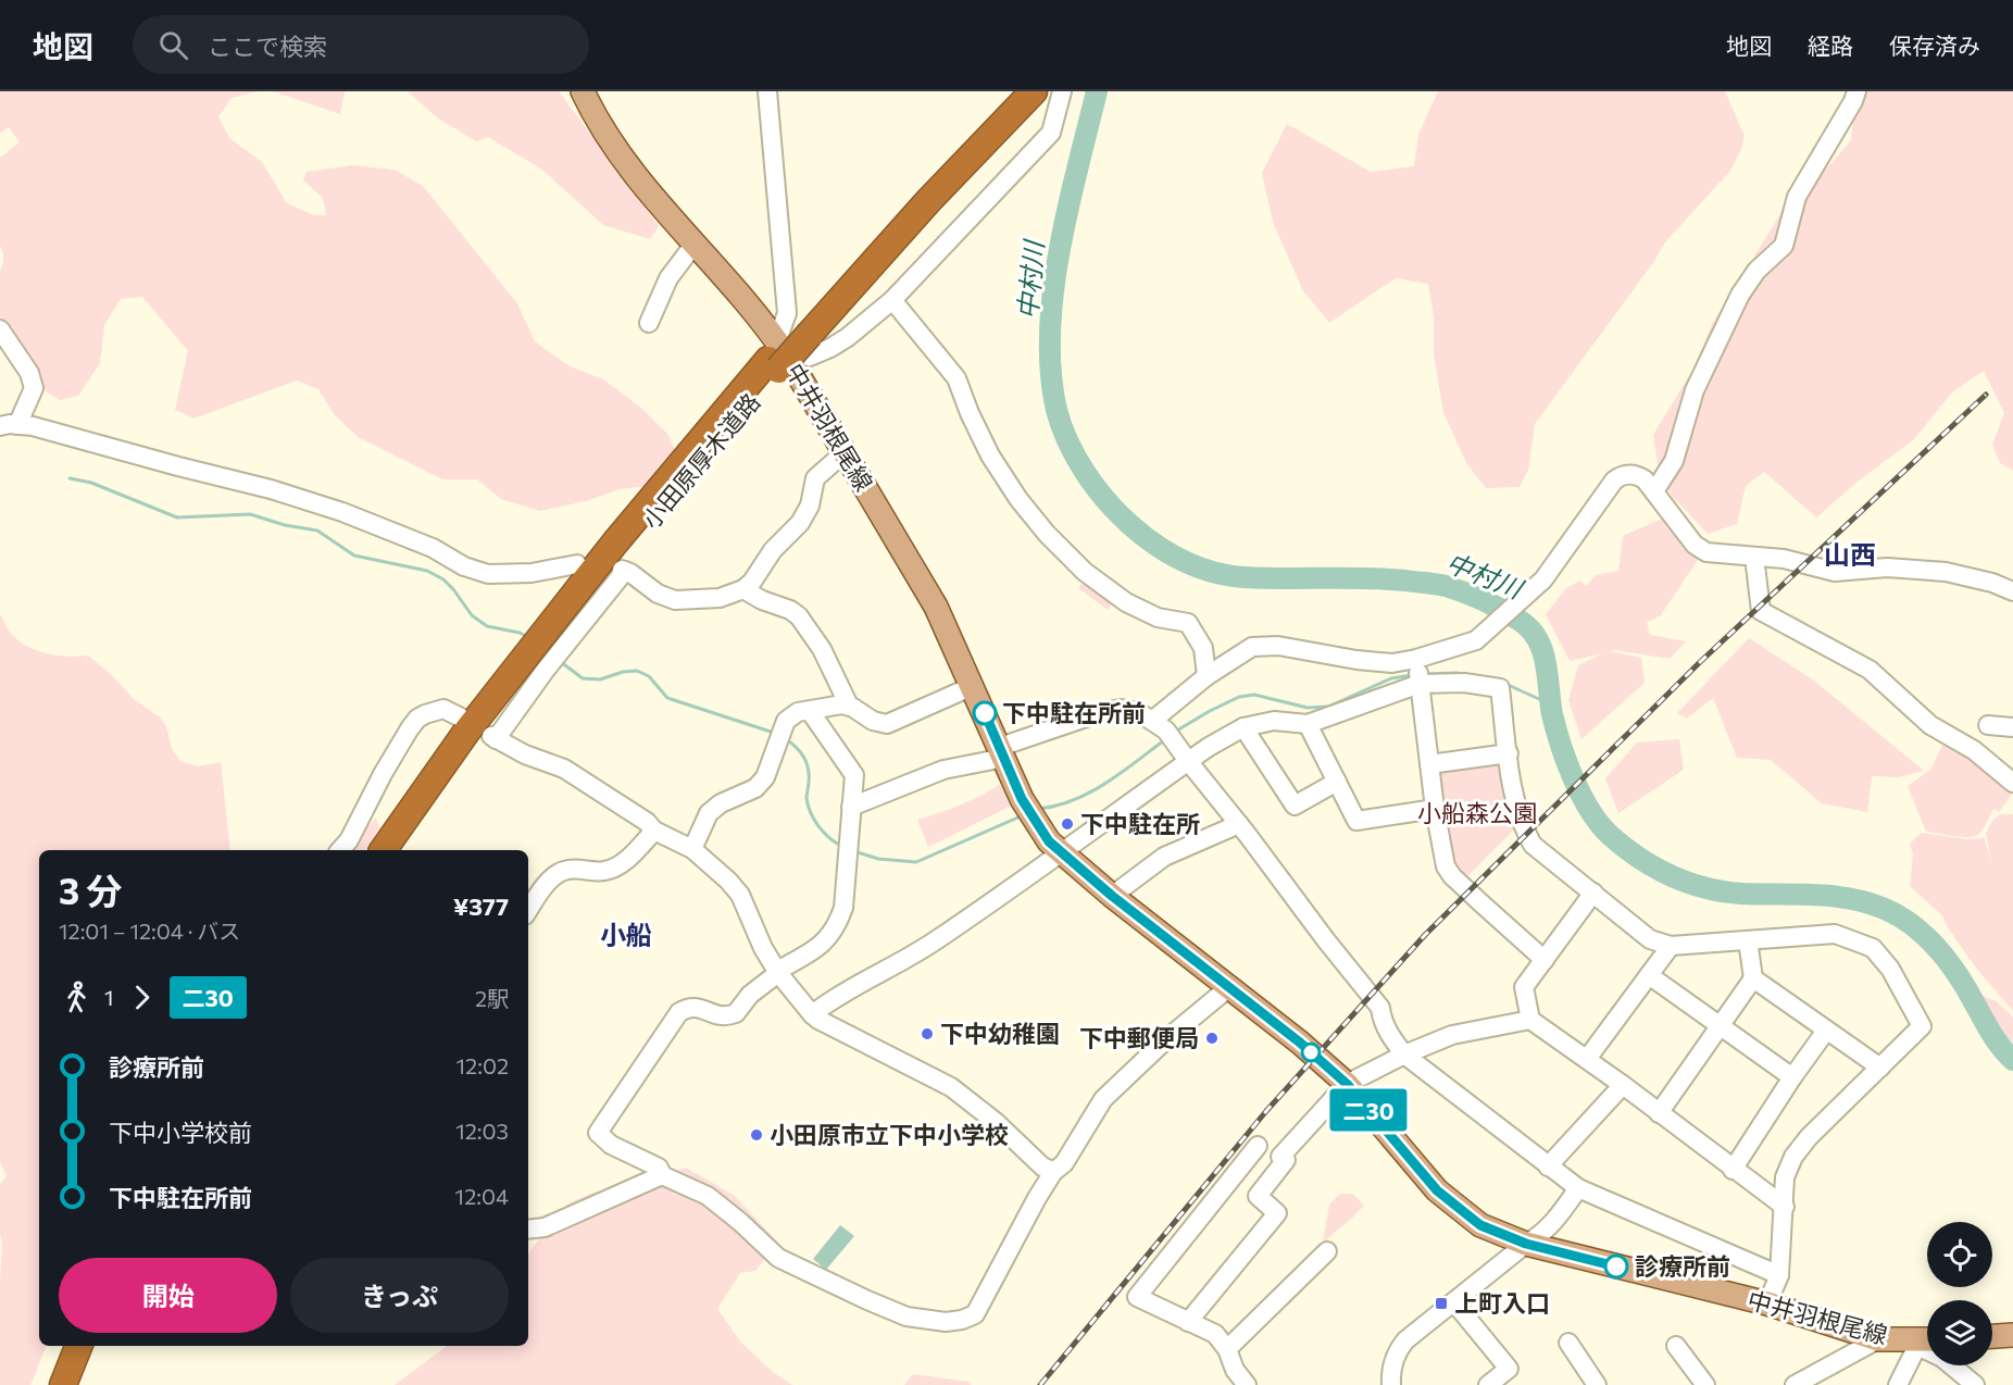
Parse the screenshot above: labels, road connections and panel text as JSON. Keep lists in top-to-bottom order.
{
  "streets": {
    "highway": ["小田原厚木道路"],
    "main road": ["中井羽根尾線"]
  },
  "crossings": [
    ["中井羽根尾線", "小田原厚木道路"]
  ],
  "districts": ["山西", "小船"],
  "water": ["中村川"],
  "parks": ["小船森公園"],
  "places": {
    "other": [
      "下中駐在所前",
      "下中駐在所",
      "下中幼稚園",
      "下中郵便局",
      "小田原市立下中小学校",
      "診療所前"
    ],
    "transit": ["上町入口"]
  },
  "lines": ["bus line 二30"],
  "page": {
    "header": "地図",
    "search": "ここで検索",
    "nav": ["地図", "経路", "保存済み"],
    "on_map": "二30",
    "heading": ["3 分", "12:01 – 12:04 · バス", "¥377"],
    "legs": ["1", "二30", "2駅"],
    "list": [
      {
        "name": "診療所前",
        "value": "12:02"
      },
      {
        "name": "下中小学校前",
        "value": "12:03"
      },
      {
        "name": "下中駐在所前",
        "value": "12:04"
      }
    ],
    "buttons": ["開始", "きっぷ"]
  }
}
